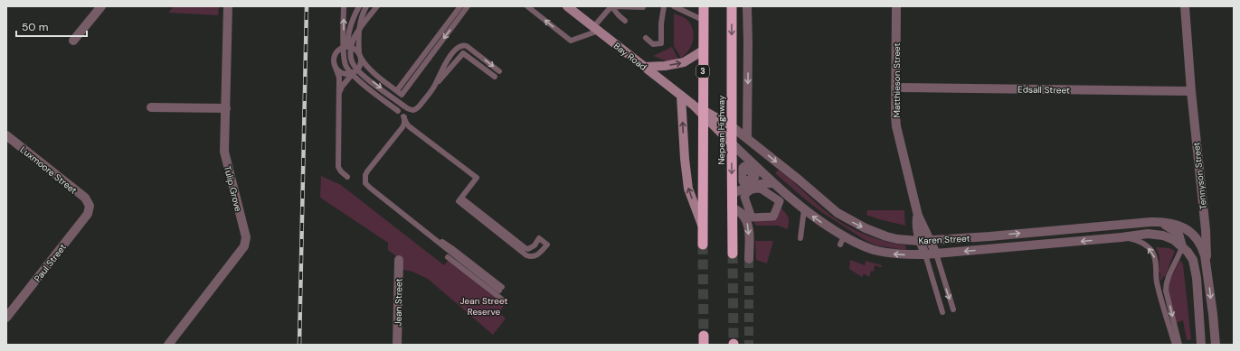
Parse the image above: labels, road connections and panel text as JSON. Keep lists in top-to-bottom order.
{
  "streets": {
    "highway": ["3", "Nepean Highway"],
    "main road": ["Bay Road", "Karen Street"],
    "street": [
      "Matthieson Street",
      "Edsall Street",
      "Luxmoore Street",
      "Tennyson Street",
      "Tulip Grove",
      "Paul Street",
      "Jean Street"
    ]
  },
  "crossings": [
    ["Bay Road", "Nepean Highway"],
    ["Bay Road", "Karen Street"],
    ["Matthieson Street", "Edsall Street"],
    ["Matthieson Street", "Karen Street"],
    ["Edsall Street", "Tennyson Street"],
    ["Nepean Highway", "Karen Street"],
    ["Luxmoore Street", "Paul Street"],
    ["Tennyson Street", "Karen Street"]
  ],
  "parks": ["Jean Street Reserve"],
  "scale_bar": "50 m"
}
